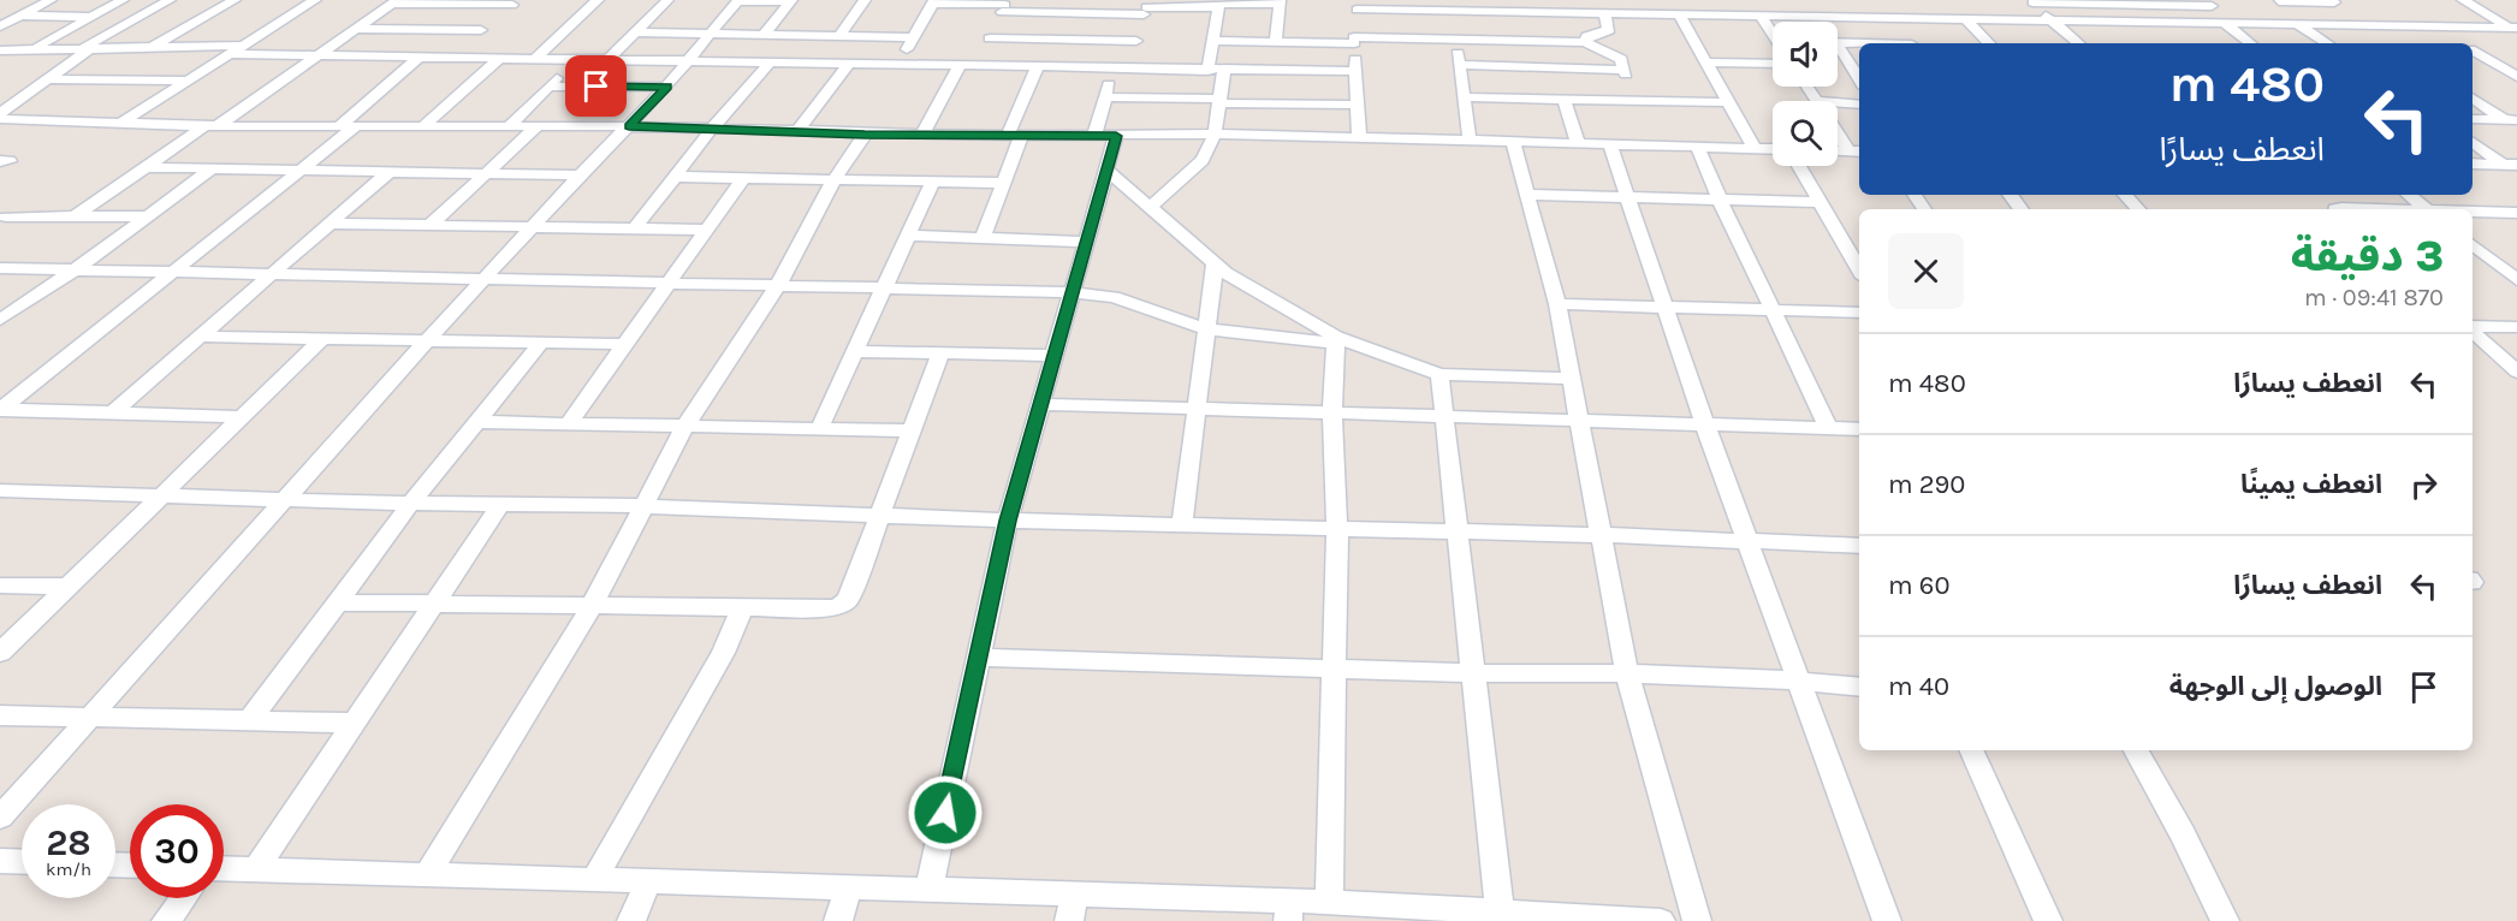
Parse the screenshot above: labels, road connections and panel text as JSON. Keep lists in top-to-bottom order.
{
  "page": {
    "turn": ["480 m", "انعطف يسارًا"],
    "heading": ["3 دقيقة", "870 m · 09:41"],
    "list": [
      {
        "name": "انعطف يسارًا",
        "value": "480 m"
      },
      {
        "name": "انعطف يمينًا",
        "value": "290 m"
      },
      {
        "name": "انعطف يسارًا",
        "value": "60 m"
      },
      {
        "name": "الوصول إلى الوجهة",
        "value": "40 m"
      }
    ],
    "speed": "28 km/h",
    "limit": "30"
  }
}
